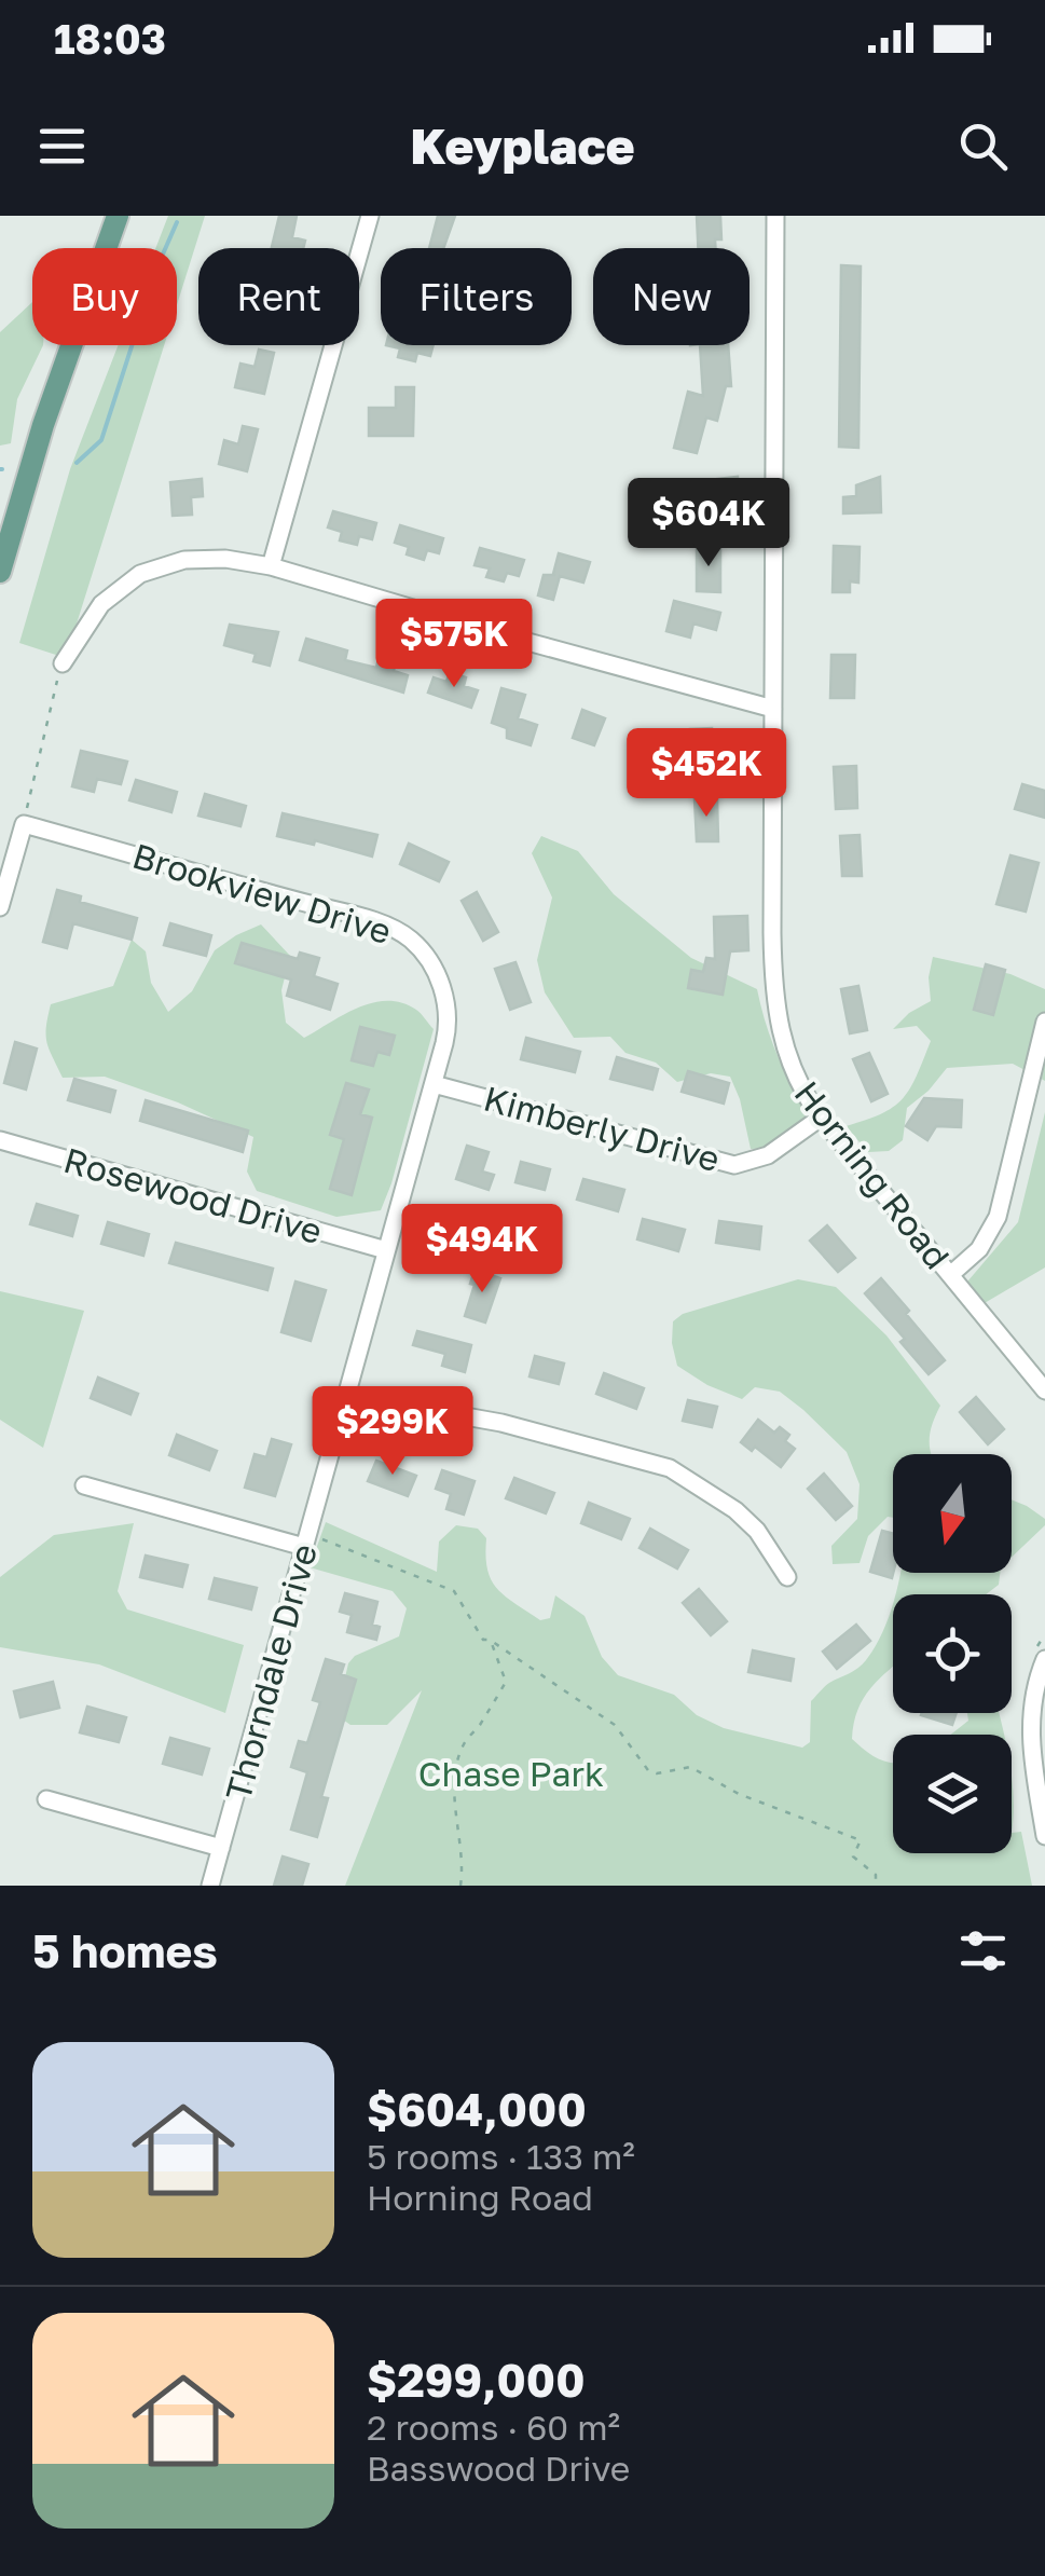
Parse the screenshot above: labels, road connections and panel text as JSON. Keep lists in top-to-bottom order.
{
  "streets": {
    "street": [
      "Brookview Drive",
      "Kimberly Drive",
      "Horning Road",
      "Rosewood Drive",
      "Thorndale Drive"
    ]
  },
  "crossings": [
    ["Brookview Drive", "Kimberly Drive"],
    ["Brookview Drive", "Thorndale Drive"],
    ["Kimberly Drive", "Horning Road"],
    ["Kimberly Drive", "Thorndale Drive"],
    ["Rosewood Drive", "Thorndale Drive"]
  ],
  "parks": ["Chase Park"],
  "north": "bottom",
  "page": {
    "status": "18:03",
    "header": "Keyplace",
    "chip": [
      "Buy",
      "Rent",
      "Filters",
      "New"
    ],
    "price": [
      "$604K",
      "$575K",
      "$452K",
      "$494K",
      "$299K"
    ],
    "heading": "5 homes",
    "list": [
      {
        "name": "$604,000",
        "note": "5 rooms · 133 m² · Horning Road"
      },
      {
        "name": "$299,000",
        "note": "2 rooms · 60 m² · Basswood Drive"
      }
    ]
  }
}
